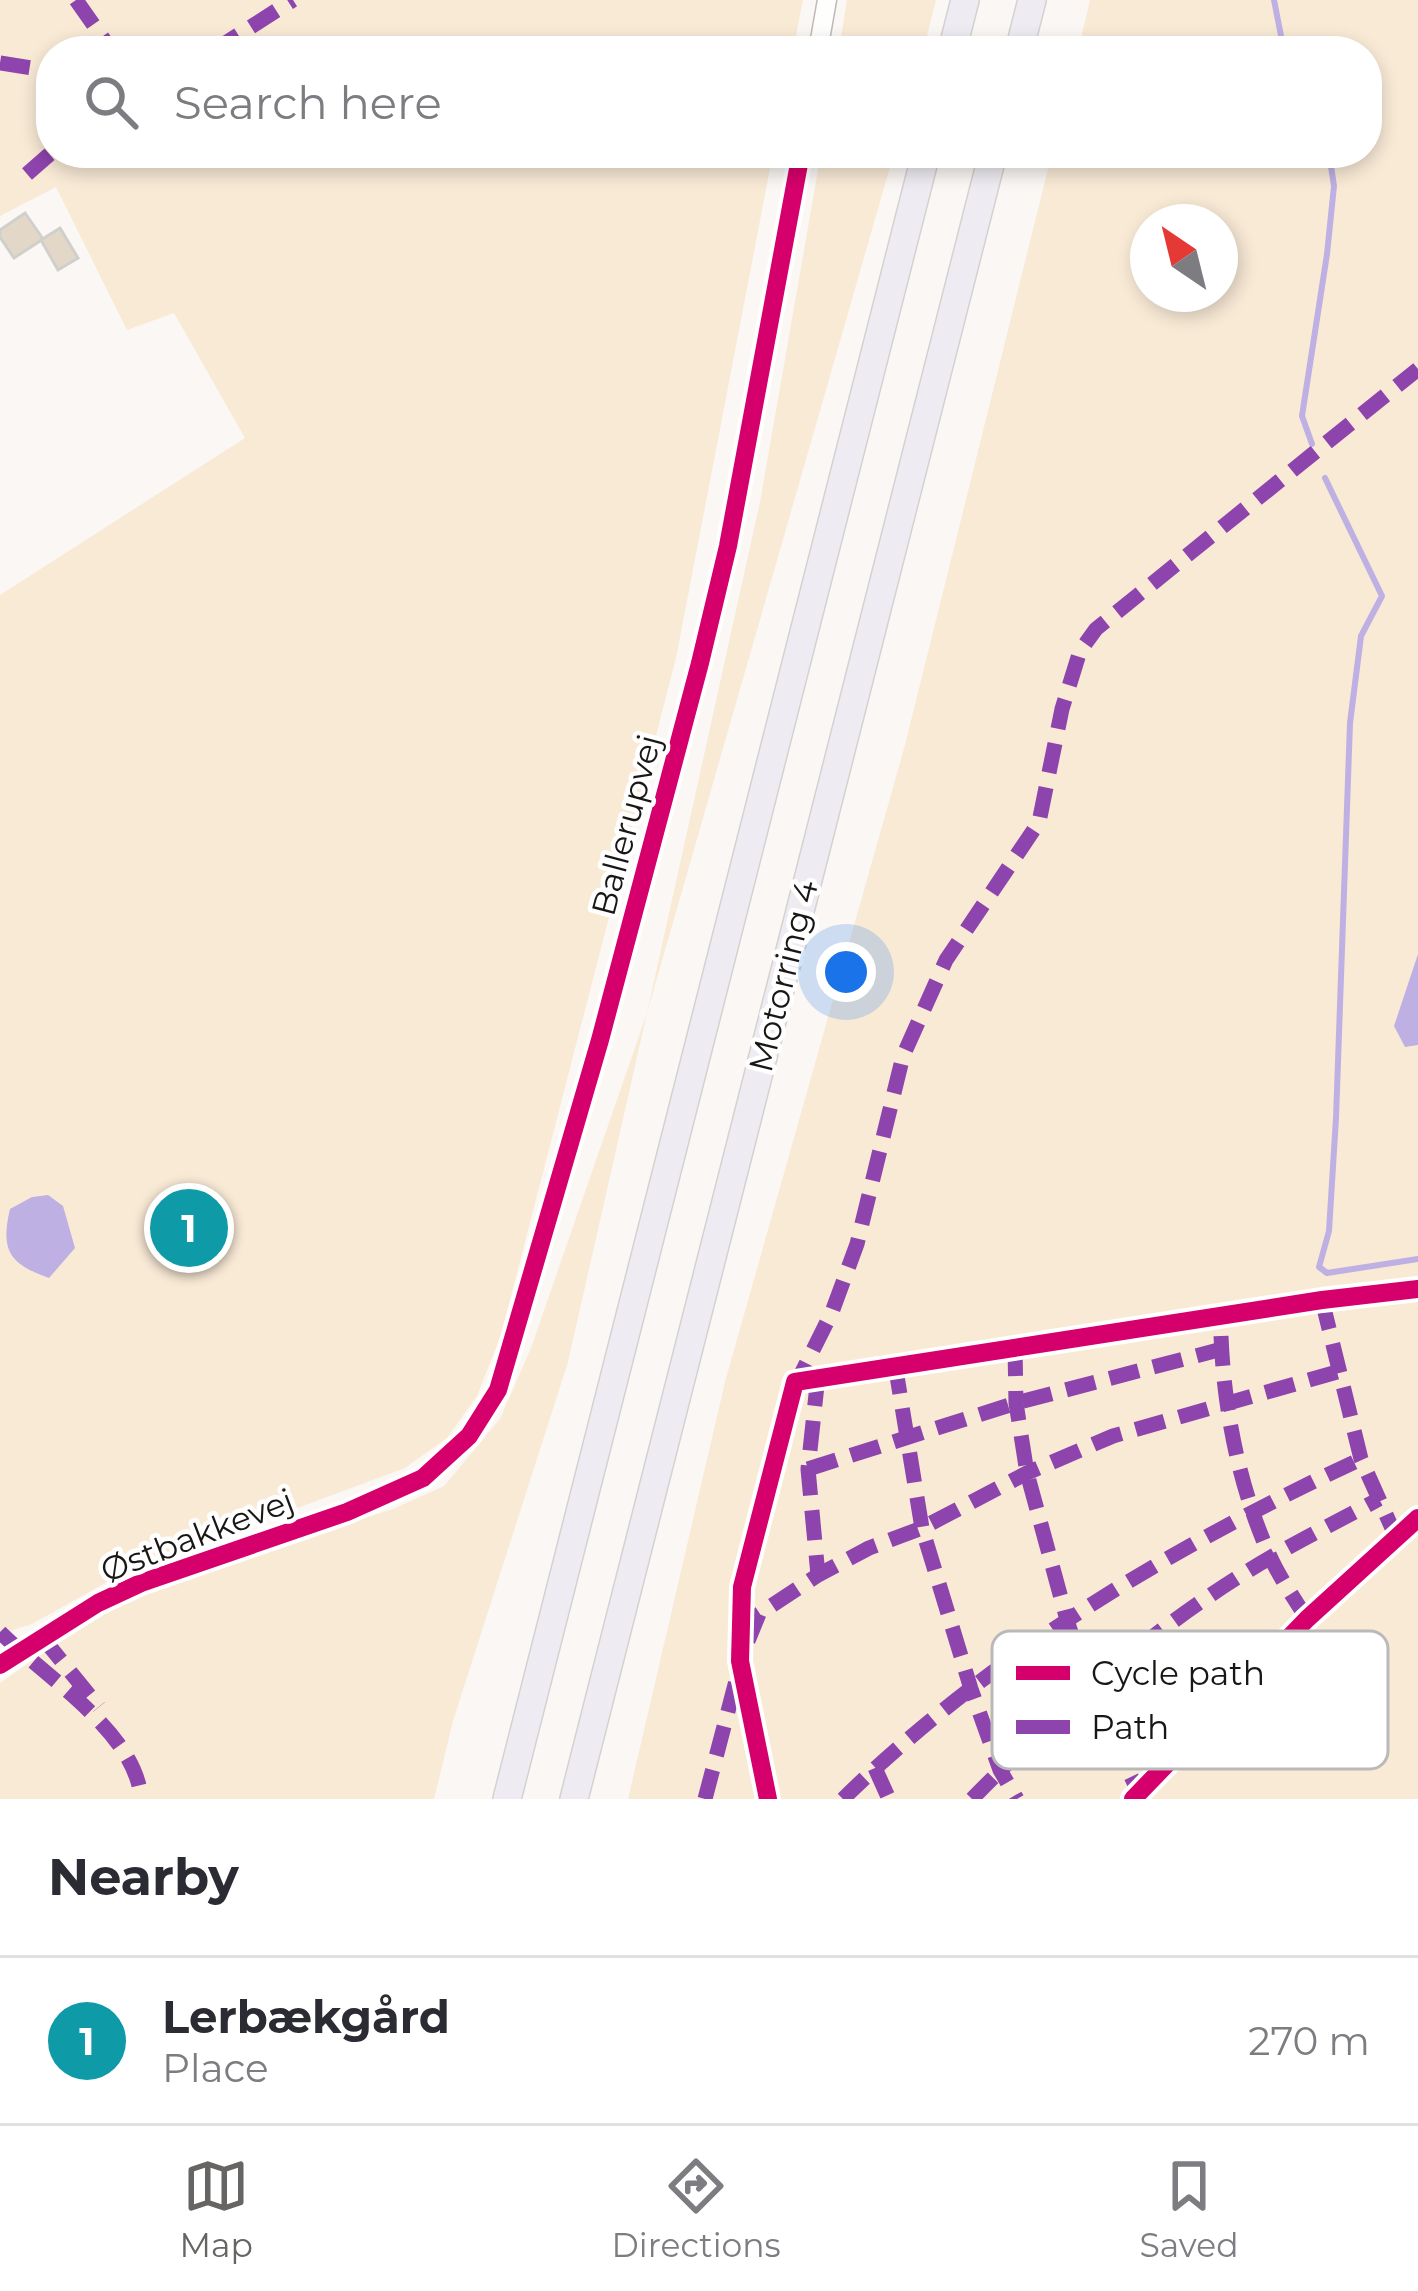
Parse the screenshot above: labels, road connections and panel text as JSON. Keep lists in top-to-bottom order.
{
  "streets": {
    "highway": ["Motorring 4"],
    "street": ["Ballerupvej", "Østbakkevej"]
  },
  "crossings": [
    ["Ballerupvej", "Østbakkevej"]
  ],
  "legend": ["Cycle path", "Path"],
  "north": "top left",
  "page": {
    "search": "Search here",
    "pins": "1",
    "heading": "Nearby",
    "list": [
      {
        "mark": "1",
        "name": "Lerbækgård",
        "note": "Place",
        "value": "270 m"
      }
    ],
    "nav": ["Map", "Directions", "Saved"]
  }
}
